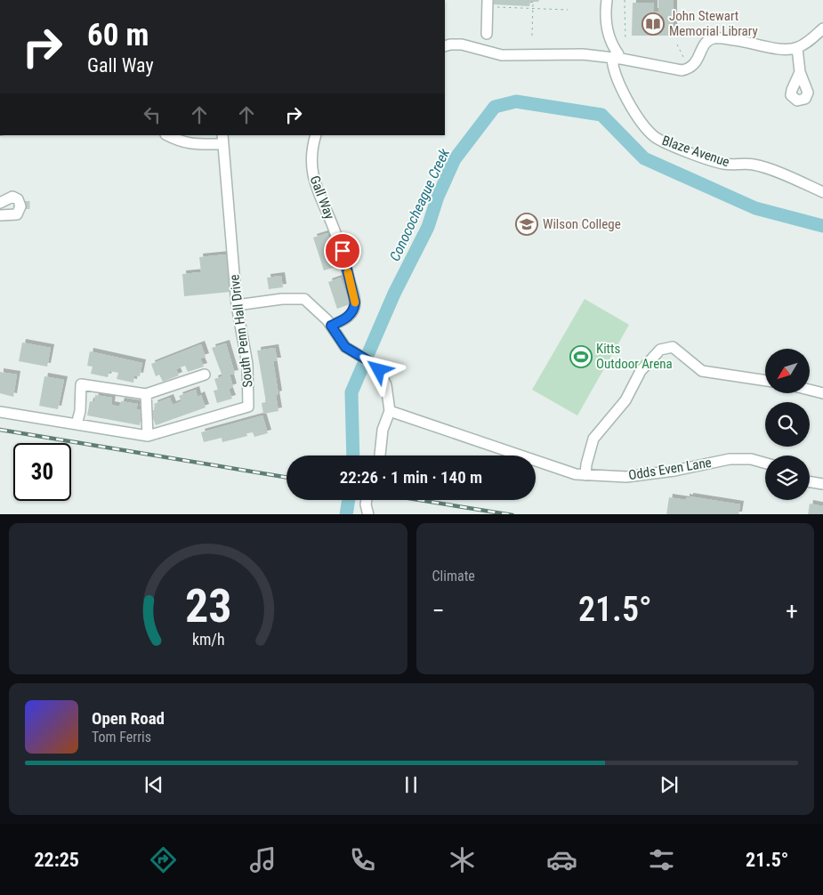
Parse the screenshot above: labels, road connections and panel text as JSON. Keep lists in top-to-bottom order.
{
  "streets": {
    "street": [
      "Blaze Avenue",
      "Gall Way",
      "South Penn Hall Drive",
      "Odds Even Lane"
    ]
  },
  "water": ["Conococheague Creek"],
  "places": {
    "library": ["John Stewart Memorial Library"],
    "school or university": ["Wilson College"],
    "sports": ["Kitts Outdoor Arena"]
  },
  "north": "bottom left",
  "page": {
    "turn": ["60 m", "Gall Way"],
    "limit": "30",
    "trip": "22:26 · 1 min · 140 m",
    "tile": "Climate",
    "heat": ["−", "21.5°", "+"],
    "song": ["Open Road", "Tom Ferris"],
    "tabs": ["22:25", "21.5°"],
    "gauge": ["23", "km/h"]
  }
}
